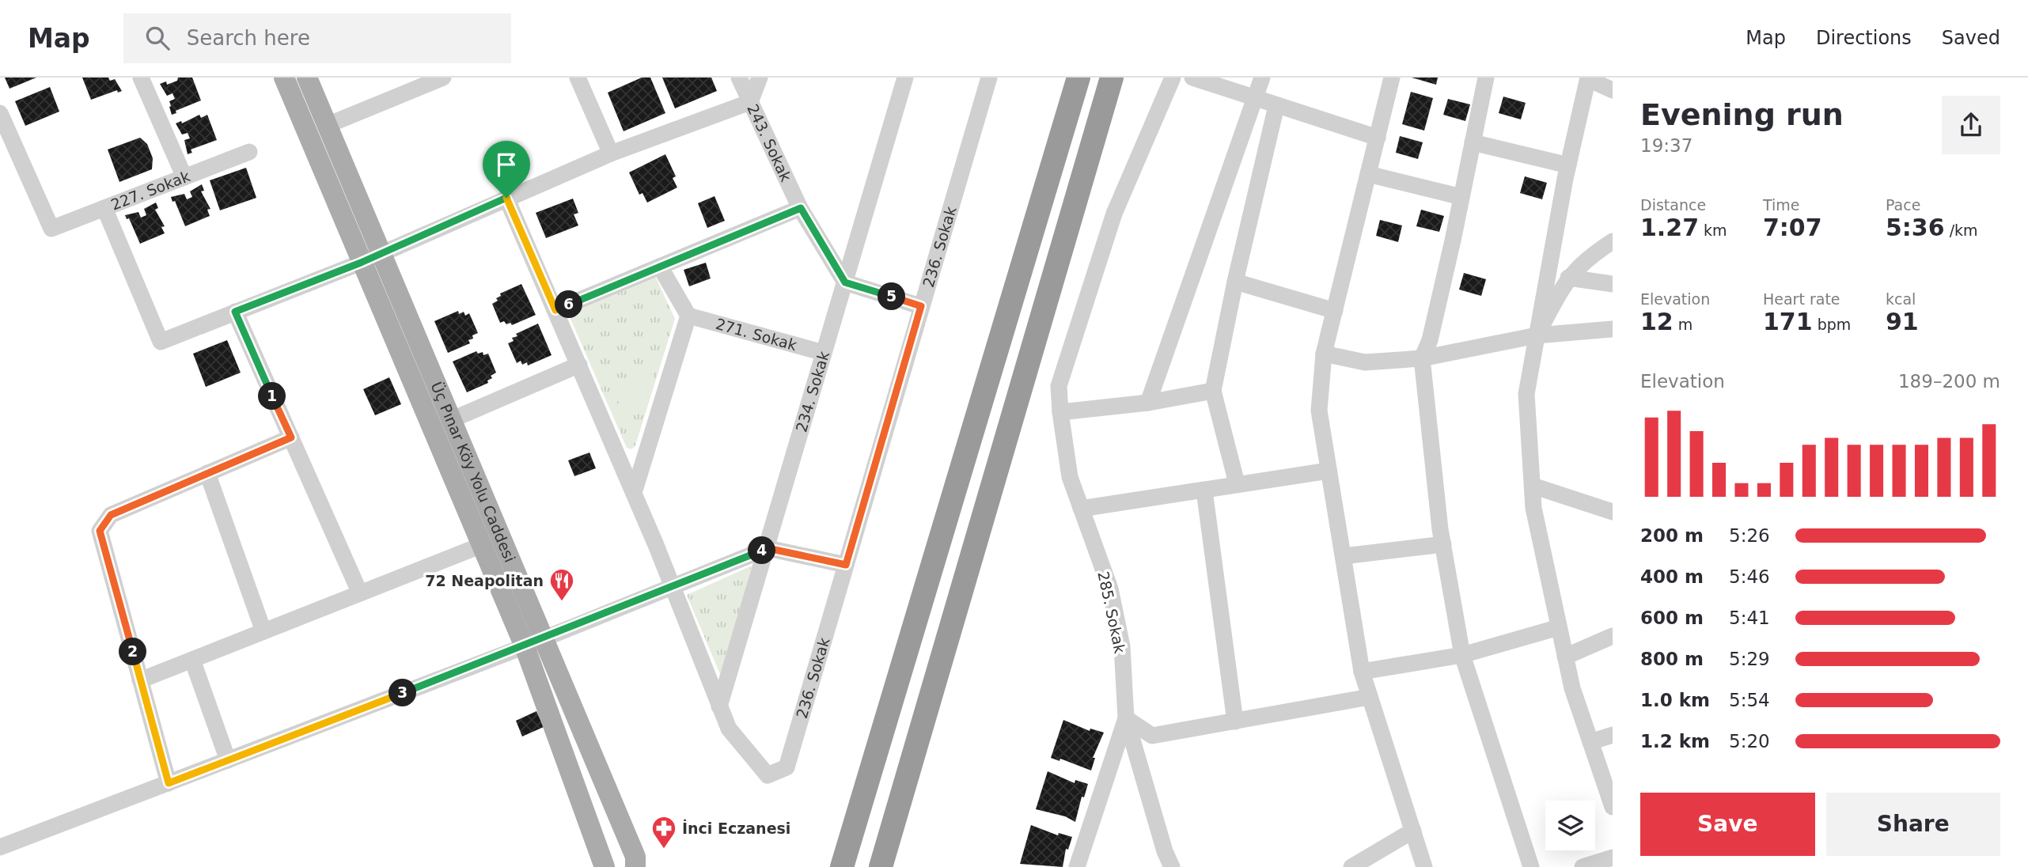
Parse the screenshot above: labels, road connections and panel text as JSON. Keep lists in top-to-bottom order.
{
  "streets": {
    "main road": ["Üç Pınar Köy Yolu Caddesi"],
    "street": [
      "243. Sokak",
      "227. Sokak",
      "236. Sokak",
      "271. Sokak",
      "234. Sokak",
      "285. Sokak"
    ]
  },
  "crossings": [
    ["243. Sokak", "234. Sokak"],
    ["236. Sokak", "234. Sokak"],
    ["271. Sokak", "234. Sokak"]
  ],
  "places": {
    "restaurant": ["72 Neapolitan"],
    "pharmacy": ["İnci Eczanesi"]
  },
  "page": {
    "header": "Map",
    "search": "Search here",
    "nav": ["Map", "Directions", "Saved"],
    "heading": ["Evening run", "19:37"],
    "stats": [
      ["Distance", "1.27 km"],
      ["Time", "7:07"],
      ["Pace", "5:36 /km"],
      ["Elevation", "12 m"],
      ["Heart rate", "171 bpm"],
      ["kcal", "91"]
    ],
    "pins": [
      "5",
      "6",
      "1",
      "4",
      "2",
      "3"
    ],
    "chart": ["Elevation", "189–200 m"],
    "list": [
      {
        "name": "200 m",
        "note": "5:26"
      },
      {
        "name": "400 m",
        "note": "5:46"
      },
      {
        "name": "600 m",
        "note": "5:41"
      },
      {
        "name": "800 m",
        "note": "5:29"
      },
      {
        "name": "1.0 km",
        "note": "5:54"
      },
      {
        "name": "1.2 km",
        "note": "5:20"
      }
    ],
    "buttons": ["Save", "Share"]
  }
}
